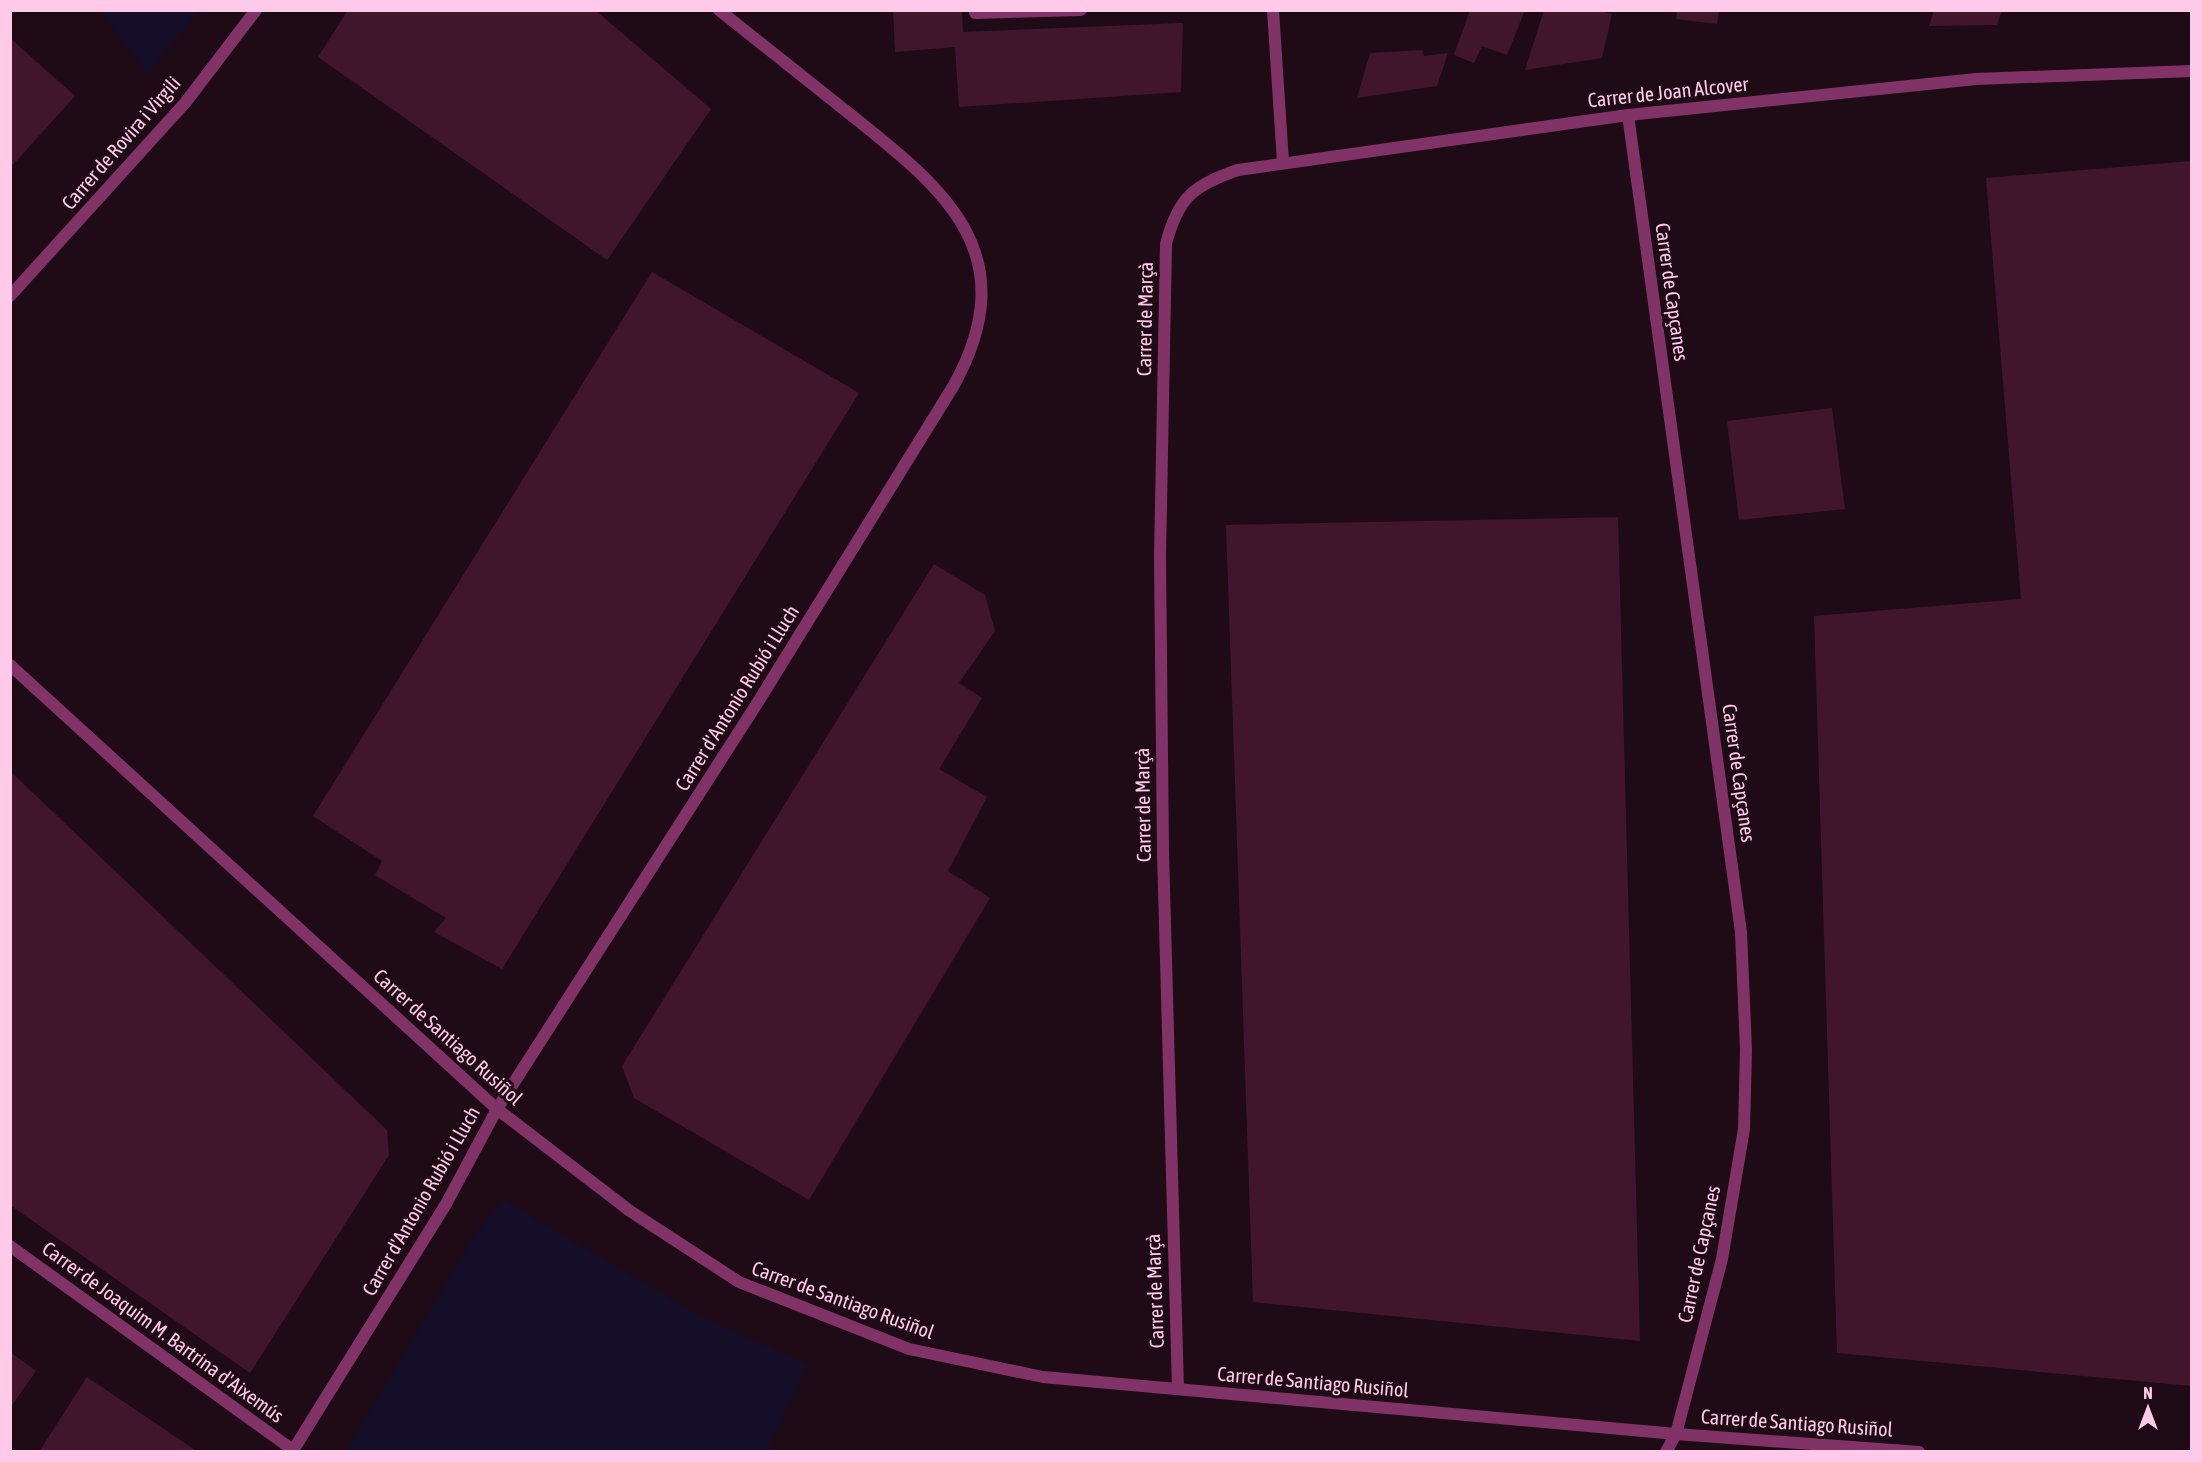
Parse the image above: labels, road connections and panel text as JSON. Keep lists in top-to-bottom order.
{
  "streets": {
    "street": [
      "Carrer de Joan Alcover",
      "Carrer de Rovira i Virgili",
      "Carrer de Capçanes",
      "Carrer de Marçà",
      "Carrer d'Antonio Rubió i Lluch",
      "Carrer de Santiago Rusiñol",
      "Carrer de Joaquim M. Bartrina d'Aixemús"
    ]
  },
  "crossings": [
    ["Carrer de Joan Alcover", "Carrer de Capçanes"],
    ["Carrer de Joan Alcover", "Carrer de Marçà"],
    ["Carrer de Capçanes", "Carrer de Santiago Rusiñol"],
    ["Carrer de Marçà", "Carrer de Santiago Rusiñol"],
    ["Carrer d'Antonio Rubió i Lluch", "Carrer de Santiago Rusiñol"],
    ["Carrer d'Antonio Rubió i Lluch", "Carrer de Joaquim M. Bartrina d'Aixemús"]
  ],
  "north": "top"
}
